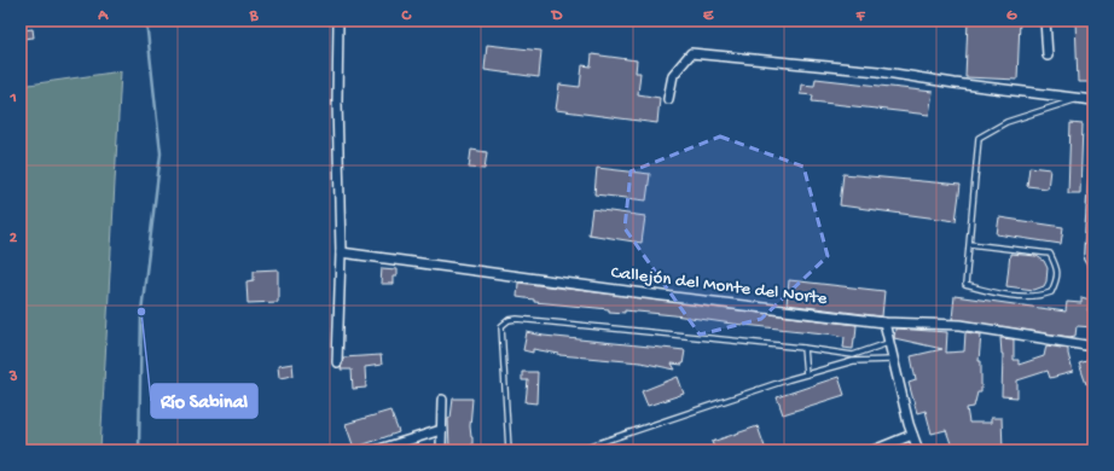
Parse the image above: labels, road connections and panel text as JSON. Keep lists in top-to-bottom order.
{
  "streets": {
    "street": ["Callejón del Monte del Norte"]
  },
  "places": ["Río Sabinal"],
  "grid": {
    "columns": [
      "A",
      "B",
      "C",
      "D",
      "E",
      "F",
      "G"
    ],
    "rows": ["1", "2", "3"]
  }
}
